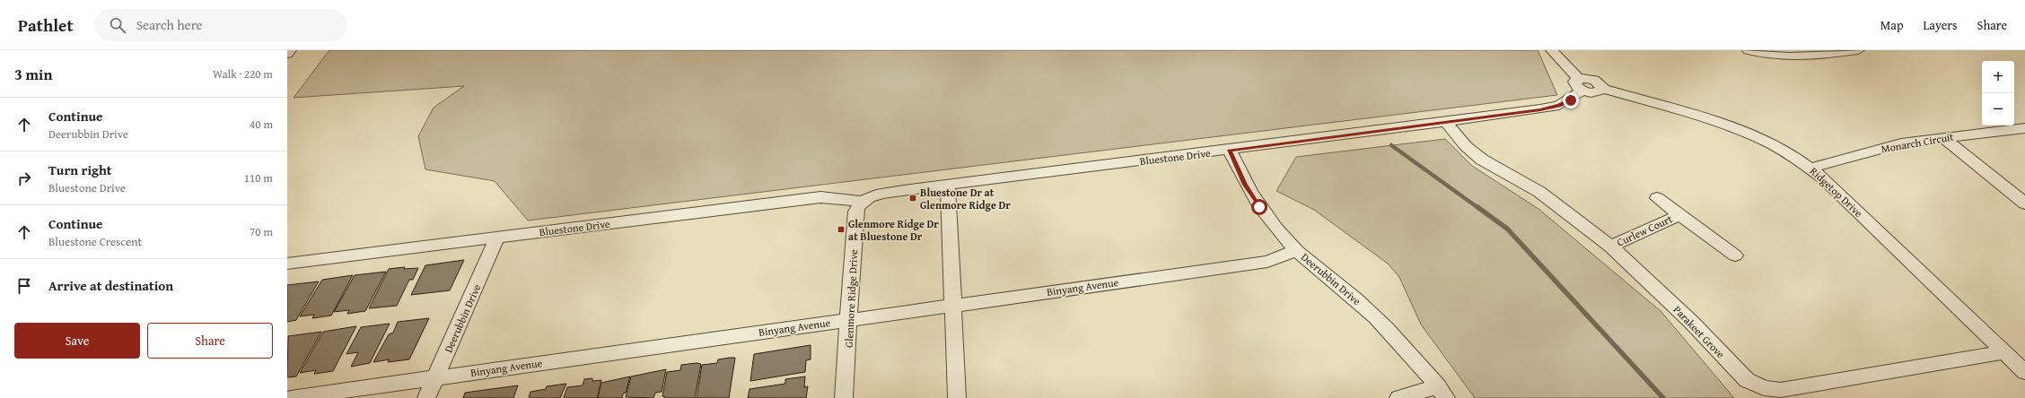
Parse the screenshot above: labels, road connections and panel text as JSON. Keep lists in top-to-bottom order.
{
  "streets": {
    "street": [
      "Monarch Circuit",
      "Bluestone Drive",
      "Ridgetop Drive",
      "Curlew Court",
      "Deerubbin Drive",
      "Binyang Avenue",
      "Glenmore Ridge Drive",
      "Parakeet Grove"
    ]
  },
  "crossings": [
    ["Monarch Circuit", "Ridgetop Drive"],
    ["Bluestone Drive", "Ridgetop Drive"],
    ["Bluestone Drive", "Deerubbin Drive"],
    ["Bluestone Drive", "Glenmore Ridge Drive"],
    ["Bluestone Drive", "Parakeet Grove"],
    ["Ridgetop Drive", "Parakeet Grove"],
    ["Curlew Court", "Parakeet Grove"],
    ["Deerubbin Drive", "Binyang Avenue"],
    ["Binyang Avenue", "Glenmore Ridge Drive"]
  ],
  "places": {
    "transit": ["Bluestone Dr at Glenmore Ridge Dr", "Glenmore Ridge Dr at Bluestone Dr"]
  },
  "page": {
    "header": "Pathlet",
    "search": "Search here",
    "nav": ["Map", "Layers", "Share"],
    "heading": ["3 min", "Walk · 220 m"],
    "map_buttons": ["+", "−"],
    "list": [
      ["Continue", "Deerubbin Drive", "40 m"],
      ["Turn right", "Bluestone Drive", "110 m"],
      ["Continue", "Bluestone Crescent", "70 m"],
      "Arrive at destination"
    ],
    "buttons": ["Save", "Share"]
  }
}
